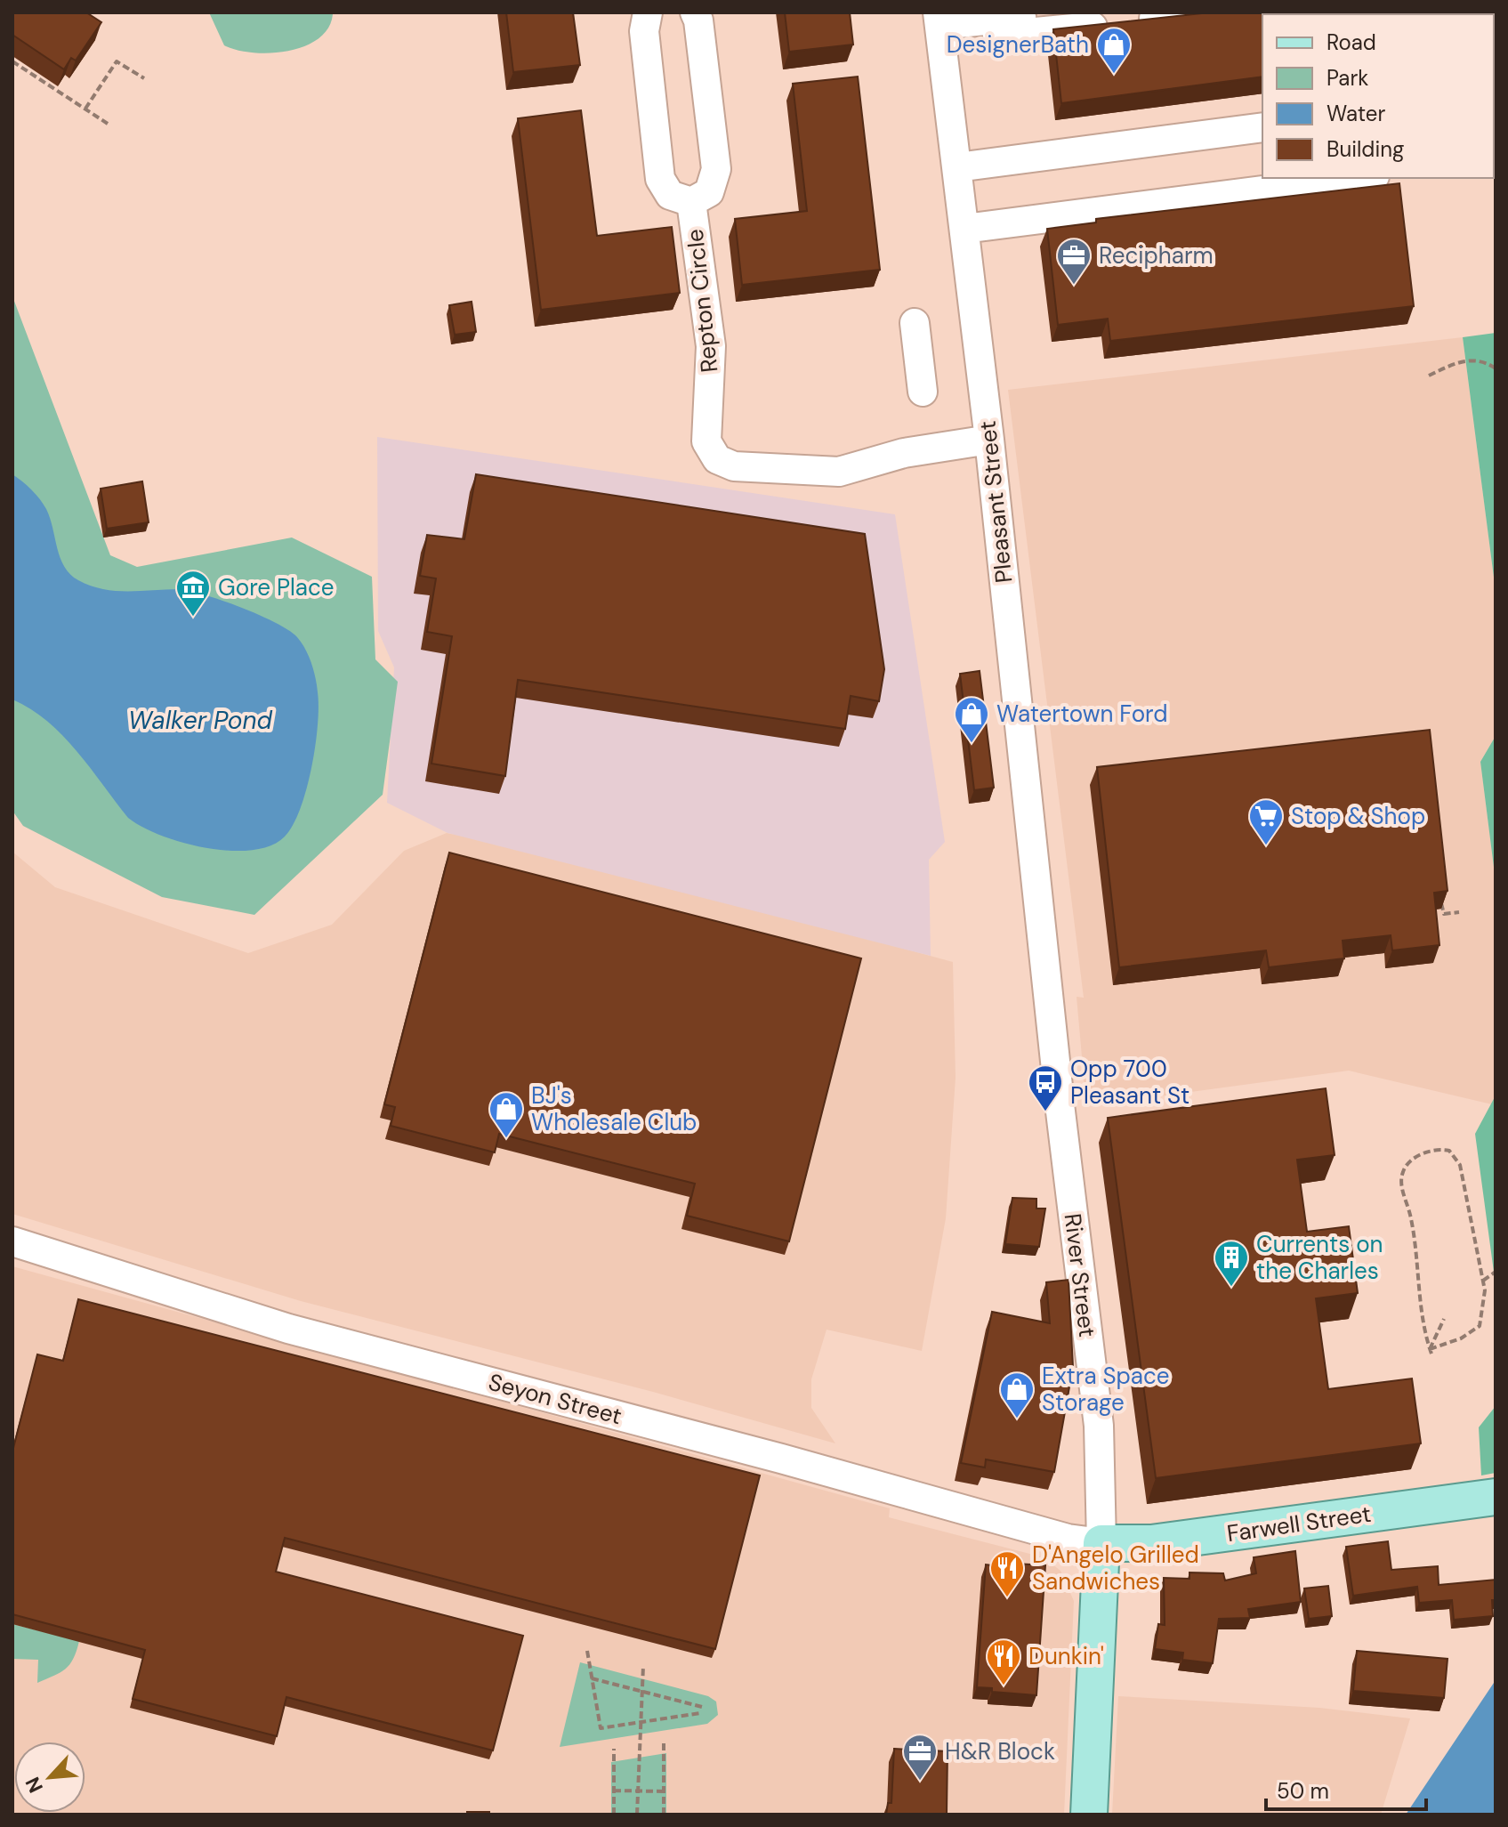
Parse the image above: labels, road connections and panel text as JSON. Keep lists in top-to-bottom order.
{
  "streets": {
    "main road": ["River Street", "Farwell Street"],
    "street": ["Repton Circle", "Pleasant Street", "Seyon Street"]
  },
  "crossings": [
    ["Repton Circle", "Pleasant Street"],
    ["Pleasant Street", "River Street"],
    ["River Street", "Seyon Street"],
    ["River Street", "Farwell Street"],
    ["Seyon Street", "Farwell Street"]
  ],
  "water": ["Walker Pond"],
  "places": {
    "shop": [
      "DesignerBath",
      "Watertown Ford",
      "BJ's Wholesale Club",
      "Extra Space Storage"
    ],
    "office": ["Recipharm", "H&R Block"],
    "museum": ["Gore Place"],
    "supermarket": ["Stop & Shop"],
    "bus stop": ["Opp 700 Pleasant St"],
    "building": ["Currents on the Charles"],
    "restaurant": ["D'Angelo Grilled Sandwiches", "Dunkin'"]
  },
  "legend": [
    "Road",
    "Park",
    "Water",
    "Building"
  ],
  "scale_bar": "50 m",
  "north": "bottom left"
}
